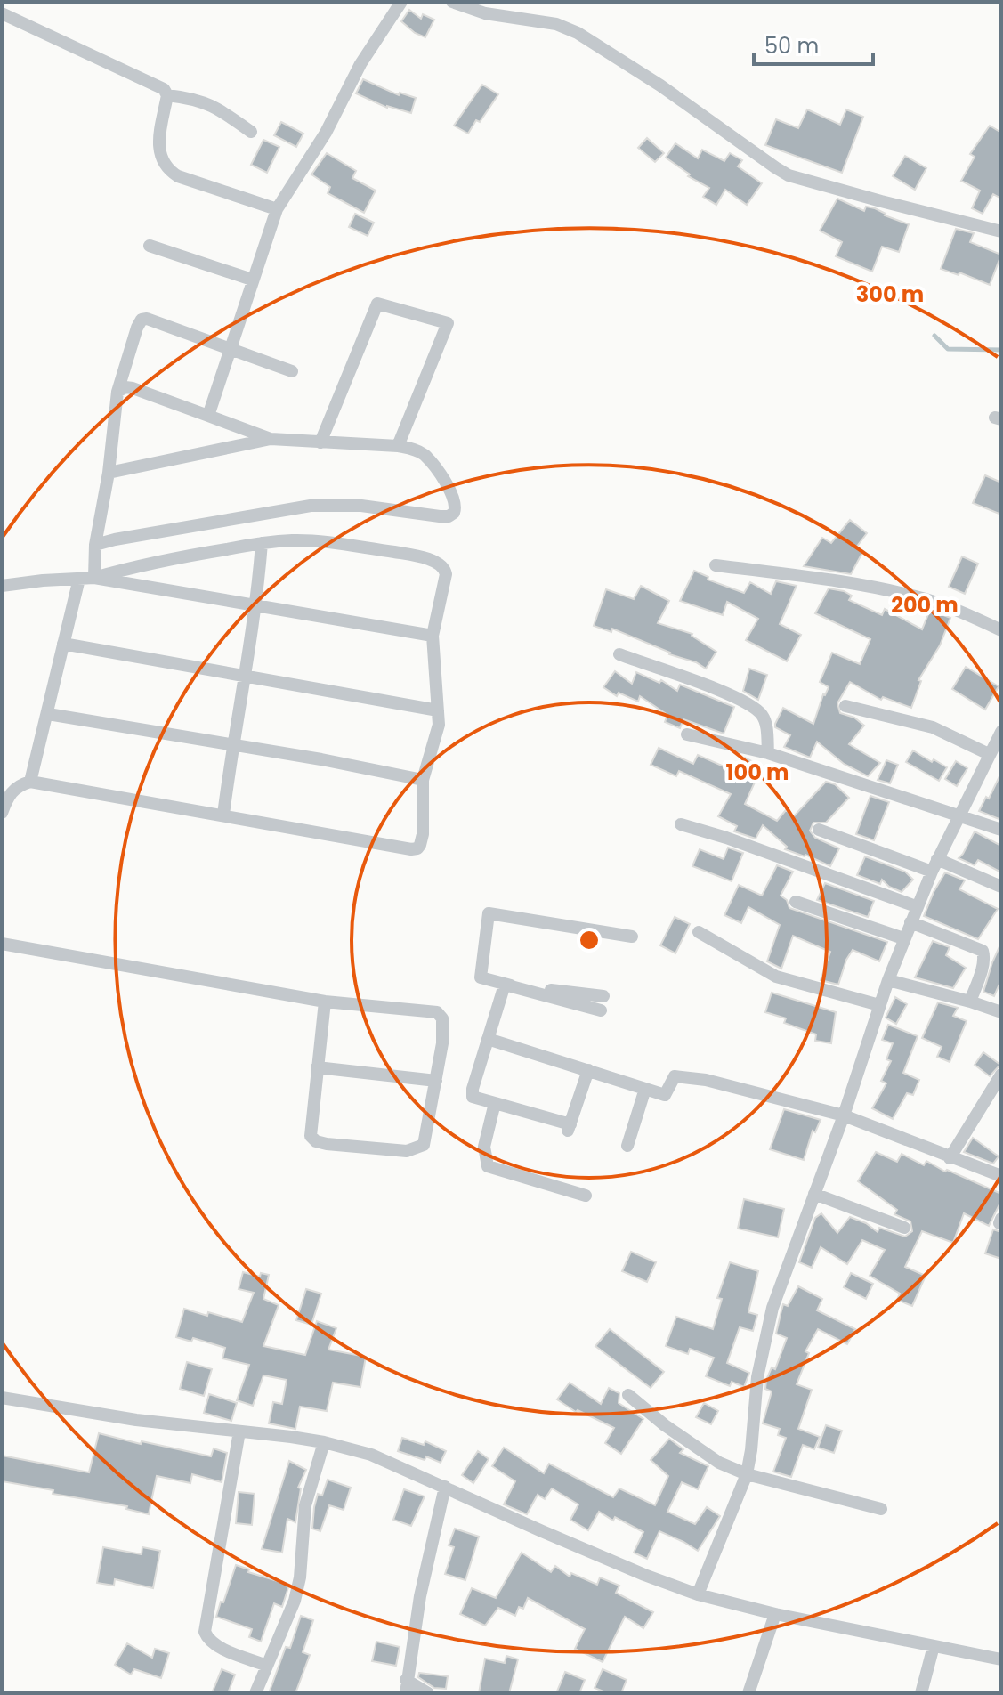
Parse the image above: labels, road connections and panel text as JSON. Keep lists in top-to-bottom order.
{
  "scale_bar": "50 m",
  "rings": ["300 m", "200 m", "100 m"]
}
